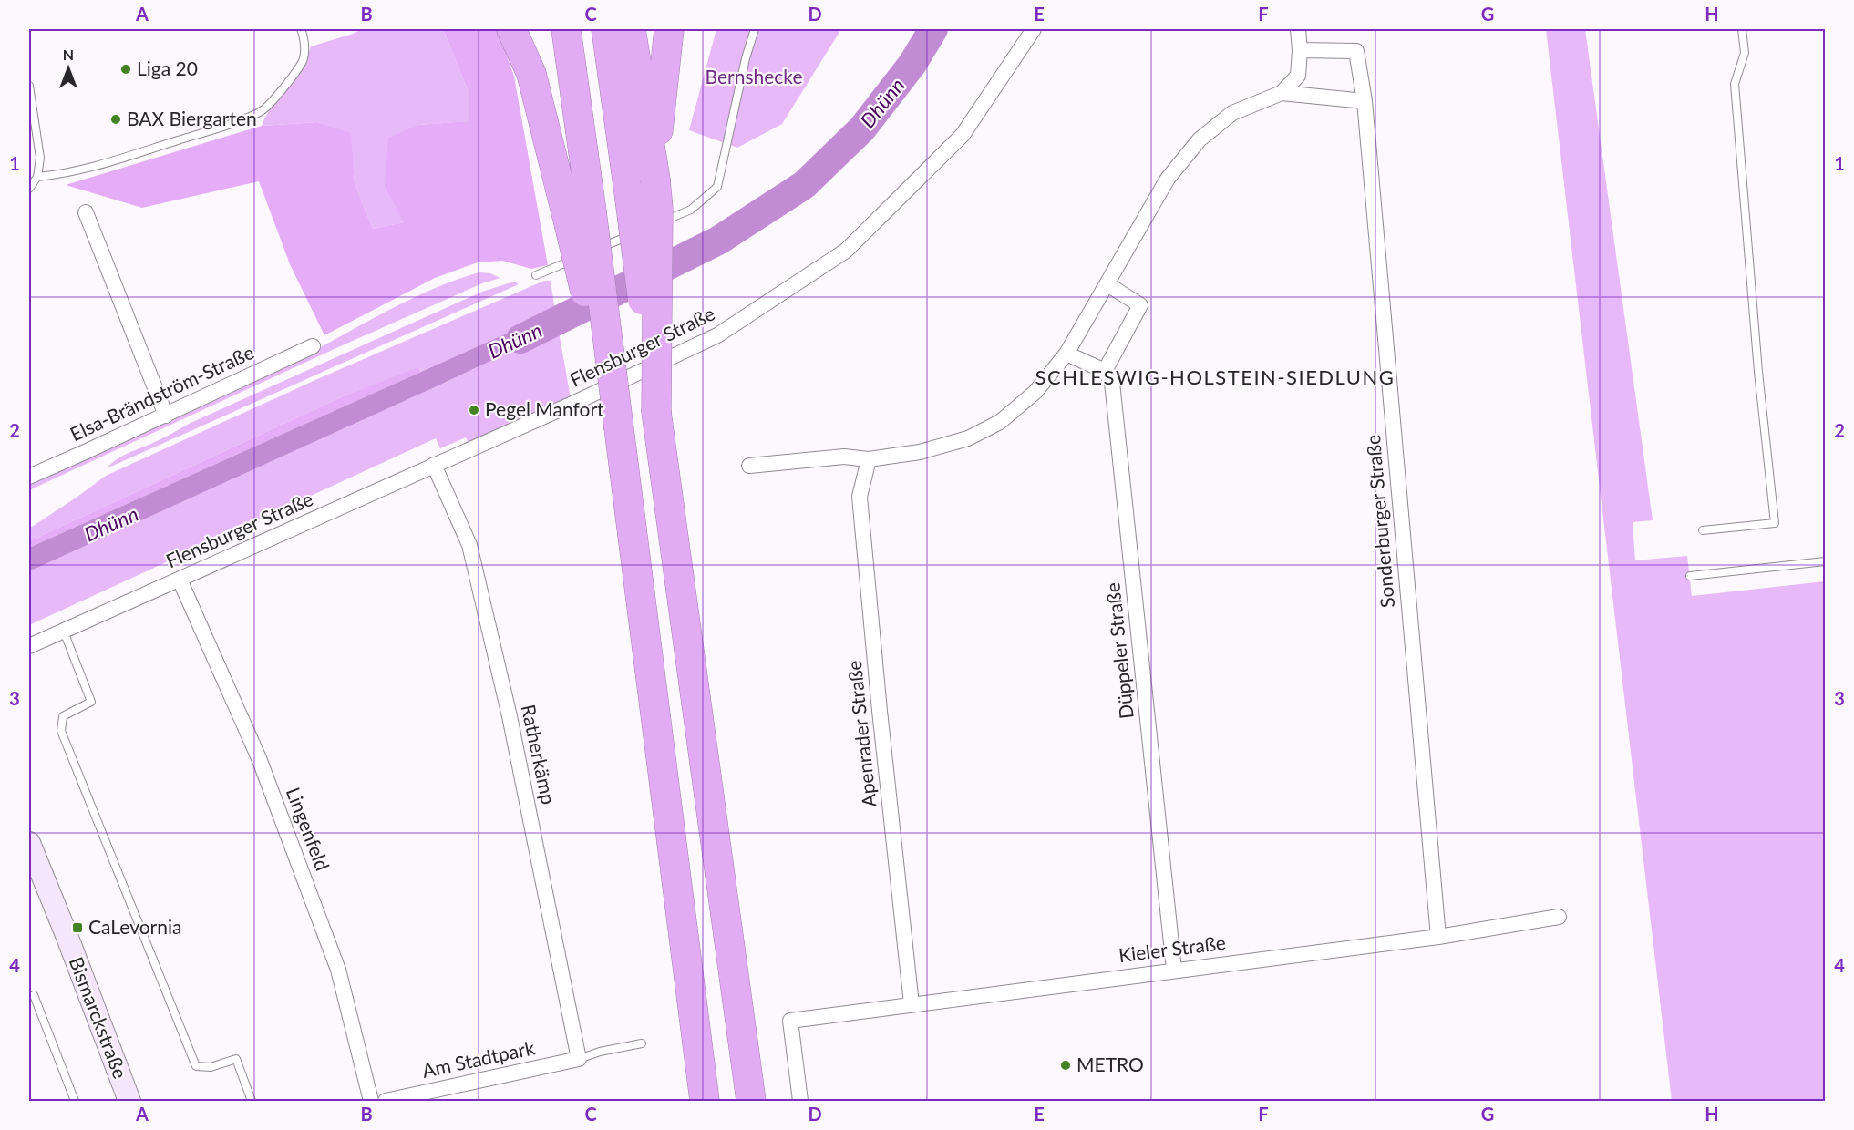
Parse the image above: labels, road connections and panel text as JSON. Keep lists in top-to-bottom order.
{
  "streets": {
    "main road": ["Bismarckstraße"],
    "street": [
      "Flensburger Straße",
      "Elsa-Brändström-Straße",
      "Sonderburger Straße",
      "Düppeler Straße",
      "Apenrader Straße",
      "Ratherkämp",
      "Lingenfeld",
      "Kieler Straße",
      "Am Stadtpark"
    ]
  },
  "crossings": [
    ["Flensburger Straße", "Ratherkämp"],
    ["Flensburger Straße", "Lingenfeld"],
    ["Sonderburger Straße", "Kieler Straße"],
    ["Düppeler Straße", "Kieler Straße"],
    ["Apenrader Straße", "Kieler Straße"],
    ["Ratherkämp", "Am Stadtpark"]
  ],
  "districts": ["SCHLESWIG-HOLSTEIN-SIEDLUNG"],
  "water": ["Dhünn"],
  "parks": ["Bernshecke"],
  "places": {
    "other": [
      "Liga 20",
      "BAX Biergarten",
      "Pegel Manfort",
      "METRO"
    ],
    "transit": ["CaLevornia"]
  },
  "north": "top",
  "grid": {
    "columns": [
      "A",
      "B",
      "C",
      "D",
      "E",
      "F",
      "G",
      "H"
    ],
    "rows": [
      "1",
      "2",
      "3",
      "4"
    ]
  }
}
